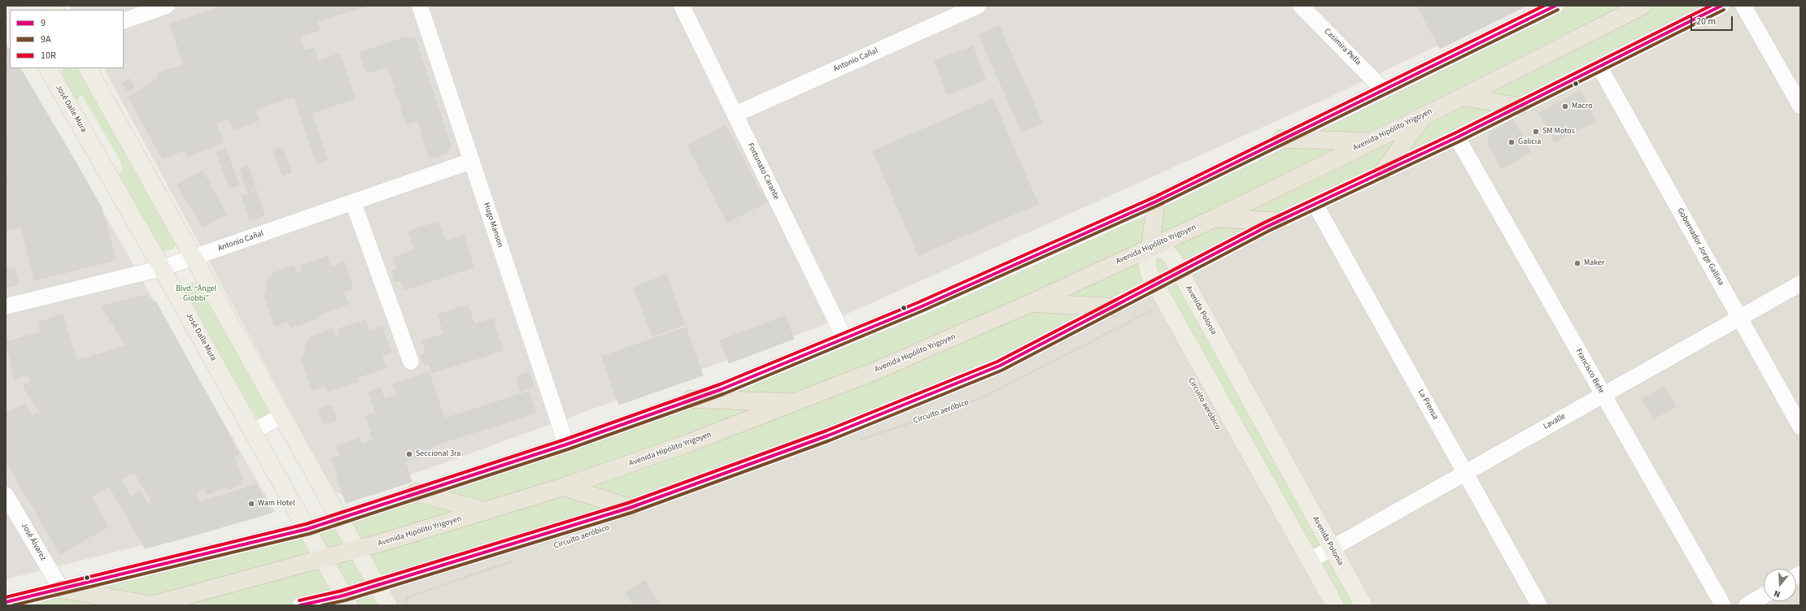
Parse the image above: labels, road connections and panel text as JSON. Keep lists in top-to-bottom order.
{
  "streets": {
    "highway": ["Avenida Hipólito Yrigoyen"],
    "main road": ["José Dalle Mura", "Avenida Polonia"],
    "street": [
      "Casimira Pella",
      "Antonio Cañal",
      "Fortunato Carante",
      "Hugo Manson",
      "Gobernador Jorge Gallina",
      "Francisco Behr",
      "La Prensa",
      "Lavalle",
      "José Álvarez"
    ],
    "path": ["Circuito aeróbico"]
  },
  "crossings": [
    ["Antonio Cañal", "José Dalle Mura"],
    ["Antonio Cañal", "Fortunato Carante"],
    ["Antonio Cañal", "Hugo Manson"],
    ["José Dalle Mura", "Avenida Hipólito Yrigoyen"],
    ["Avenida Hipólito Yrigoyen", "Avenida Polonia"],
    ["Gobernador Jorge Gallina", "Lavalle"],
    ["Avenida Polonia", "Lavalle"],
    ["Francisco Behr", "Lavalle"],
    ["La Prensa", "Lavalle"]
  ],
  "parks": ["Blvd. “Ángel Giobbi”"],
  "places": [
    "Macro",
    "SM Motos",
    "Galicia",
    "Maker",
    "Seccional 3ra",
    "Wam Hotel"
  ],
  "lines": ["transit line 9", "transit line 10R", "transit line 9A"],
  "legend": ["9", "9A", "10R"],
  "scale_bar": "20 m",
  "north": "bottom"
}
